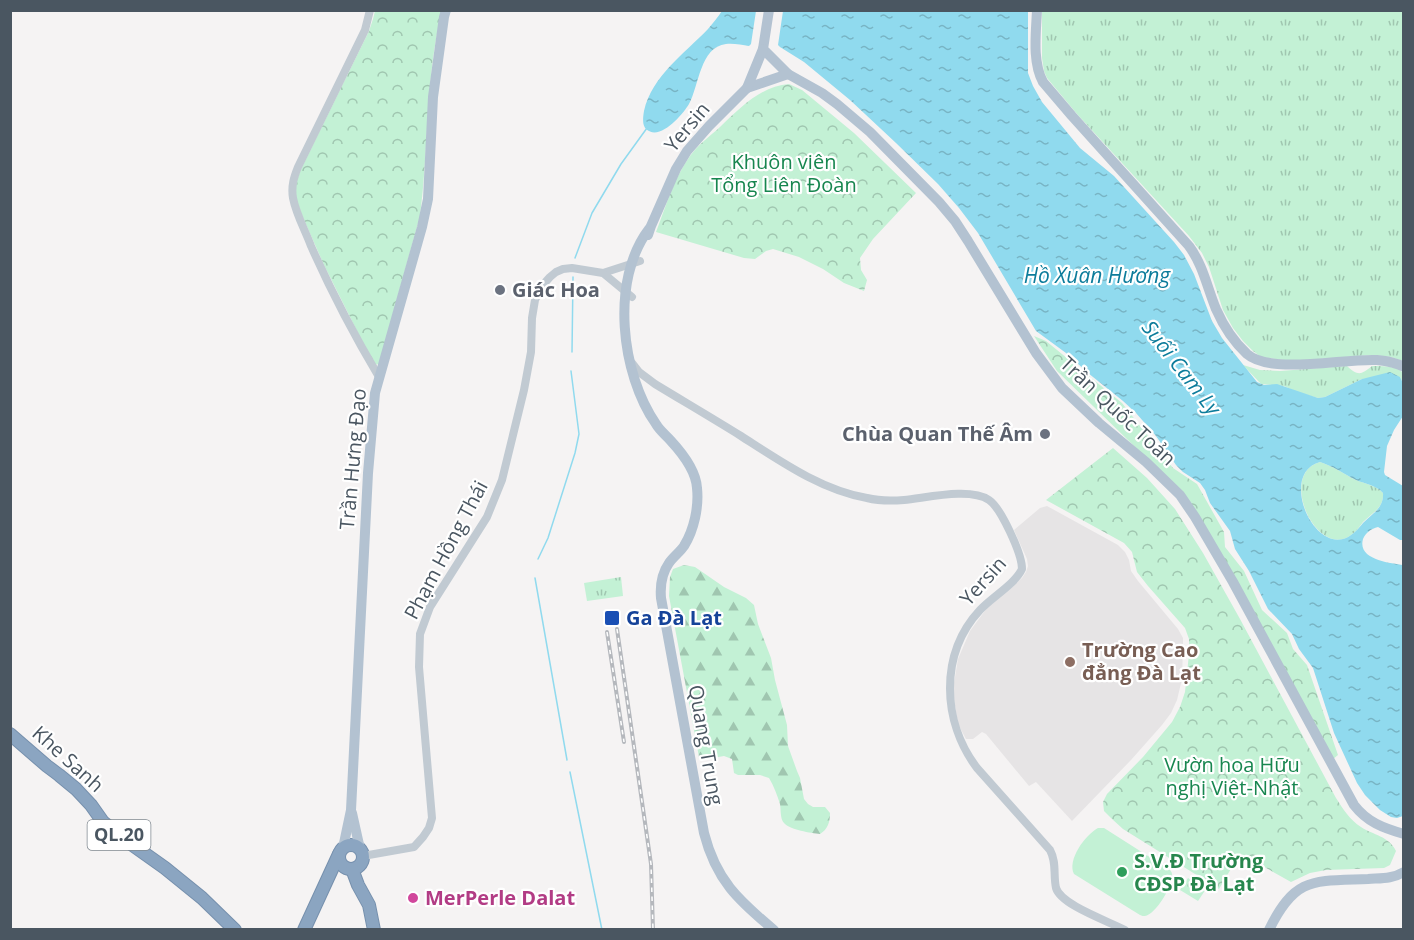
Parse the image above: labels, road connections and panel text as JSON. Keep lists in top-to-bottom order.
{
  "streets": {
    "highway": ["Khe Sanh", "QL.20"],
    "main road": [
      "Yersin",
      "Trần Quốc Toản",
      "Trần Hưng Đạo",
      "Quang Trung"
    ],
    "street": ["Phạm Hồng Thái"]
  },
  "crossings": [
    ["Yersin", "Trần Quốc Toản"],
    ["Trần Hưng Đạo", "Phạm Hồng Thái"]
  ],
  "water": ["Hồ Xuân Hương", "Suối Cam Ly"],
  "parks": ["Khuôn viên Tổng Liên Đoàn", "Vườn hoa Hữu nghị Việt-Nhật"],
  "places": {
    "other": [
      "Giác Hoa",
      "Chùa Quan Thế Âm",
      "Trường Cao đẳng Đà Lạt",
      "S.V.Đ Trường CĐSP Đà Lạt",
      "MerPerle Dalat"
    ],
    "transit": ["Ga Đà Lạt"]
  }
}
